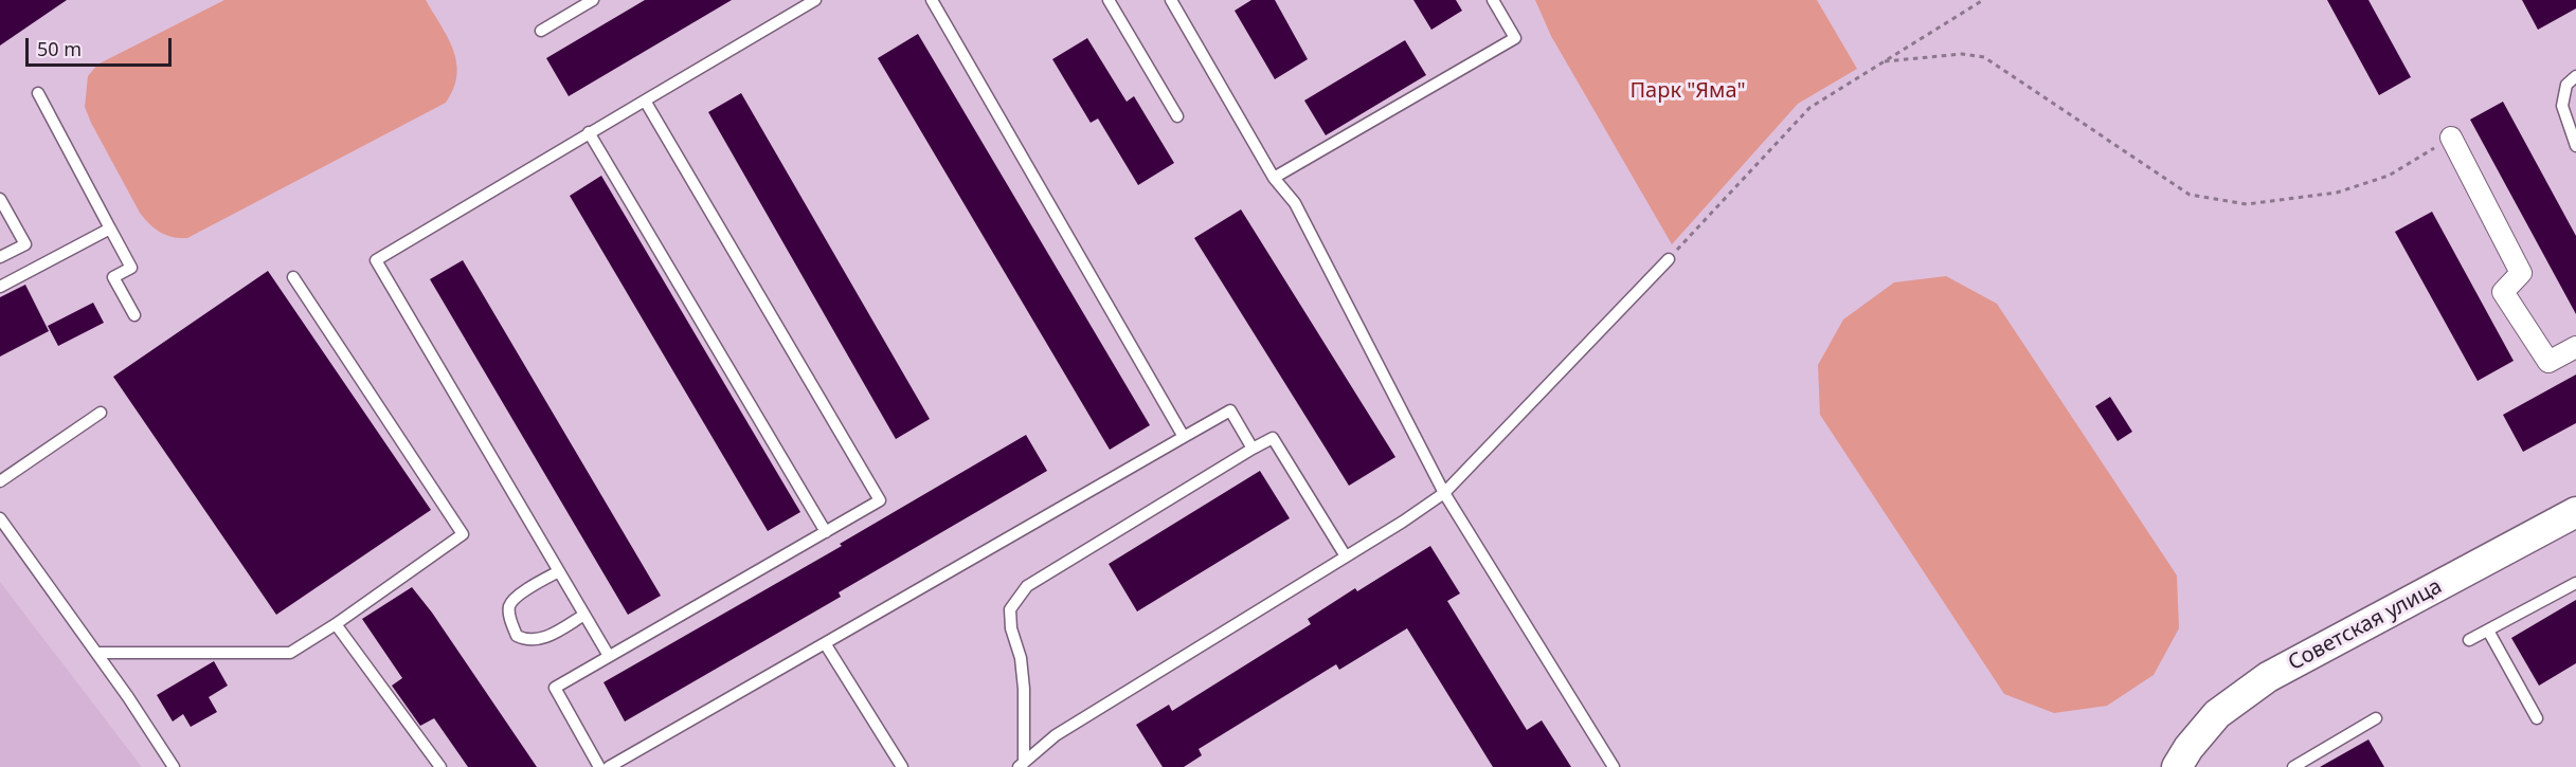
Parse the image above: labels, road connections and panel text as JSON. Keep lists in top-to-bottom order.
{
  "streets": {
    "main road": ["Советская улица"]
  },
  "parks": ["Парк \"Яма\""],
  "scale_bar": "50 m"
}
